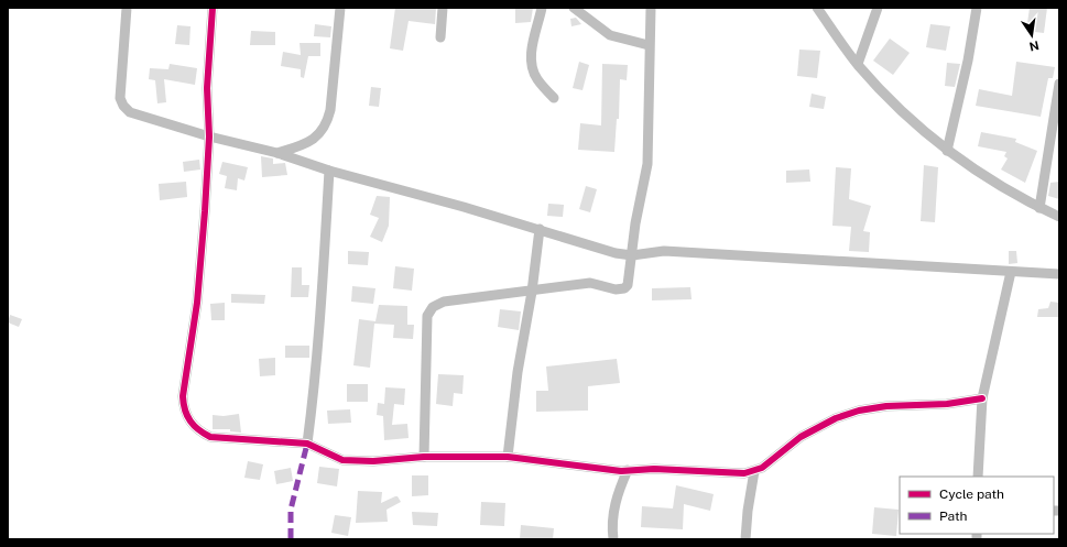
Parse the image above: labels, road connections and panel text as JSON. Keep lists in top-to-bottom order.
{
  "legend": ["Cycle path", "Path"],
  "north": "bottom"
}
